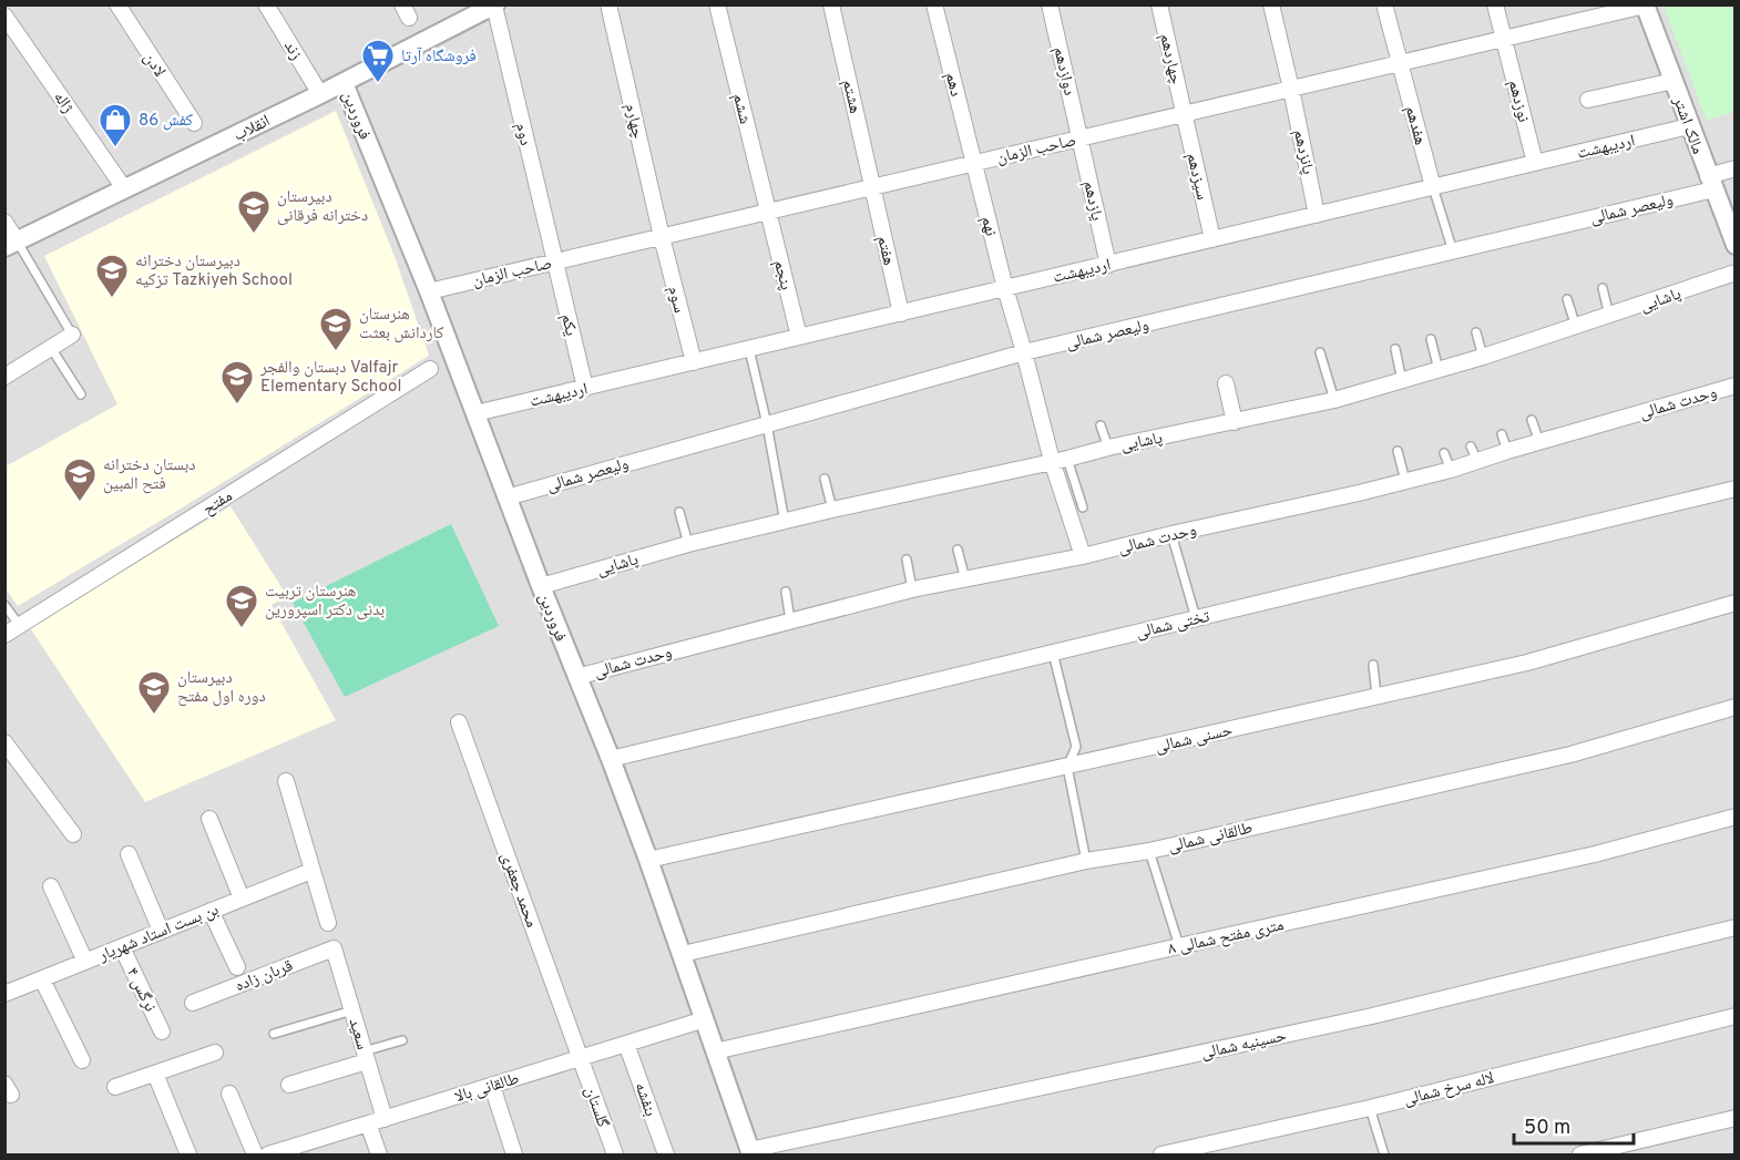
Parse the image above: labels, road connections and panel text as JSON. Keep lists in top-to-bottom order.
{
  "streets": {
    "street": [
      "زند",
      "چهاردهم",
      "لادن",
      "دوازدهم",
      "دهم",
      "هشتم",
      "نوزدهم",
      "ژاله",
      "ششم",
      "فروردین",
      "چهارم",
      "هفدهم",
      "مالک اشتر",
      "انقلاب",
      "دوم",
      "اردیبهشت",
      "صاحب الزمان",
      "پانزدهم",
      "سیزدهم",
      "یازدهم",
      "ولیعصر شمالی",
      "نهم",
      "هفتم",
      "پنجم",
      "سوم",
      "پاشایی",
      "یکم",
      "وحدت شمالی",
      "مفتح",
      "تختی شمالی",
      "حسنی شمالی",
      "طالقانی شمالی",
      "محمد جعفری",
      "بن بست استاد شهریار",
      "۸ متری مفتح شمالی",
      "قربان زاده",
      "نرگس ۴",
      "سعید",
      "حسینیه شمالی",
      "طالقانی بالا",
      "لاله سرخ شمالی",
      "بنفشه",
      "گلستان"
    ]
  },
  "crossings": [
    ["زند", "انقلاب"],
    ["چهاردهم", "صاحب الزمان"],
    ["چهاردهم", "سیزدهم"],
    ["دوازدهم", "صاحب الزمان"],
    ["دوازدهم", "یازدهم"],
    ["دهم", "صاحب الزمان"],
    ["دهم", "نهم"],
    ["هشتم", "صاحب الزمان"],
    ["هشتم", "هفتم"],
    ["نوزدهم", "اردیبهشت"],
    ["نوزدهم", "صاحب الزمان"],
    ["ژاله", "انقلاب"],
    ["ششم", "صاحب الزمان"],
    ["ششم", "پنجم"],
    ["فروردین", "انقلاب"],
    ["فروردین", "اردیبهشت"],
    ["فروردین", "صاحب الزمان"],
    ["فروردین", "ولیعصر شمالی"],
    ["فروردین", "پاشایی"],
    ["فروردین", "وحدت شمالی"],
    ["فروردین", "تختی شمالی"],
    ["فروردین", "حسنی شمالی"],
    ["فروردین", "طالقانی شمالی"],
    ["فروردین", "۸ متری مفتح شمالی"],
    ["فروردین", "حسینیه شمالی"],
    ["فروردین", "طالقانی بالا"],
    ["چهارم", "صاحب الزمان"],
    ["چهارم", "سوم"],
    ["هفدهم", "اردیبهشت"],
    ["هفدهم", "صاحب الزمان"],
    ["مالک اشتر", "اردیبهشت"],
    ["مالک اشتر", "صاحب الزمان"],
    ["مالک اشتر", "ولیعصر شمالی"],
    ["انقلاب", "دوم"],
    ["دوم", "صاحب الزمان"],
    ["دوم", "یکم"],
    ["اردیبهشت", "پانزدهم"],
    ["اردیبهشت", "سیزدهم"],
    ["اردیبهشت", "یازدهم"],
    ["اردیبهشت", "نهم"],
    ["اردیبهشت", "هفتم"],
    ["اردیبهشت", "پنجم"],
    ["اردیبهشت", "سوم"],
    ["اردیبهشت", "یکم"],
    ["صاحب الزمان", "پانزدهم"],
    ["صاحب الزمان", "سیزدهم"],
    ["صاحب الزمان", "یازدهم"],
    ["صاحب الزمان", "نهم"],
    ["صاحب الزمان", "هفتم"],
    ["صاحب الزمان", "پنجم"],
    ["صاحب الزمان", "سوم"],
    ["صاحب الزمان", "یکم"],
    ["ولیعصر شمالی", "نهم"],
    ["نهم", "پاشایی"],
    ["نهم", "وحدت شمالی"],
    ["محمد جعفری", "طالقانی بالا"],
    ["محمد جعفری", "گلستان"],
    ["بن بست استاد شهریار", "نرگس ۴"],
    ["قربان زاده", "سعید"],
    ["سعید", "طالقانی بالا"],
    ["طالقانی بالا", "بنفشه"],
    ["طالقانی بالا", "گلستان"]
  ],
  "places": {
    "supermarket": ["فروشگاه آرتا"],
    "shop": ["کفش 86"],
    "school or university": [
      "دبیرستان دخترانه فرقانی",
      "دبیرستان دخترانه تزكيه Tazkiyeh School",
      "هنرستان کاردانش بعثت",
      "دبستان والفجر Valfajr Elementary School",
      "دبستان دخترانه فتح المبین",
      "هنرستان تربیت بدنی دکتر اسپرورین",
      "دبیرستان دوره اول مفتح"
    ]
  },
  "scale_bar": "50 m"
}
